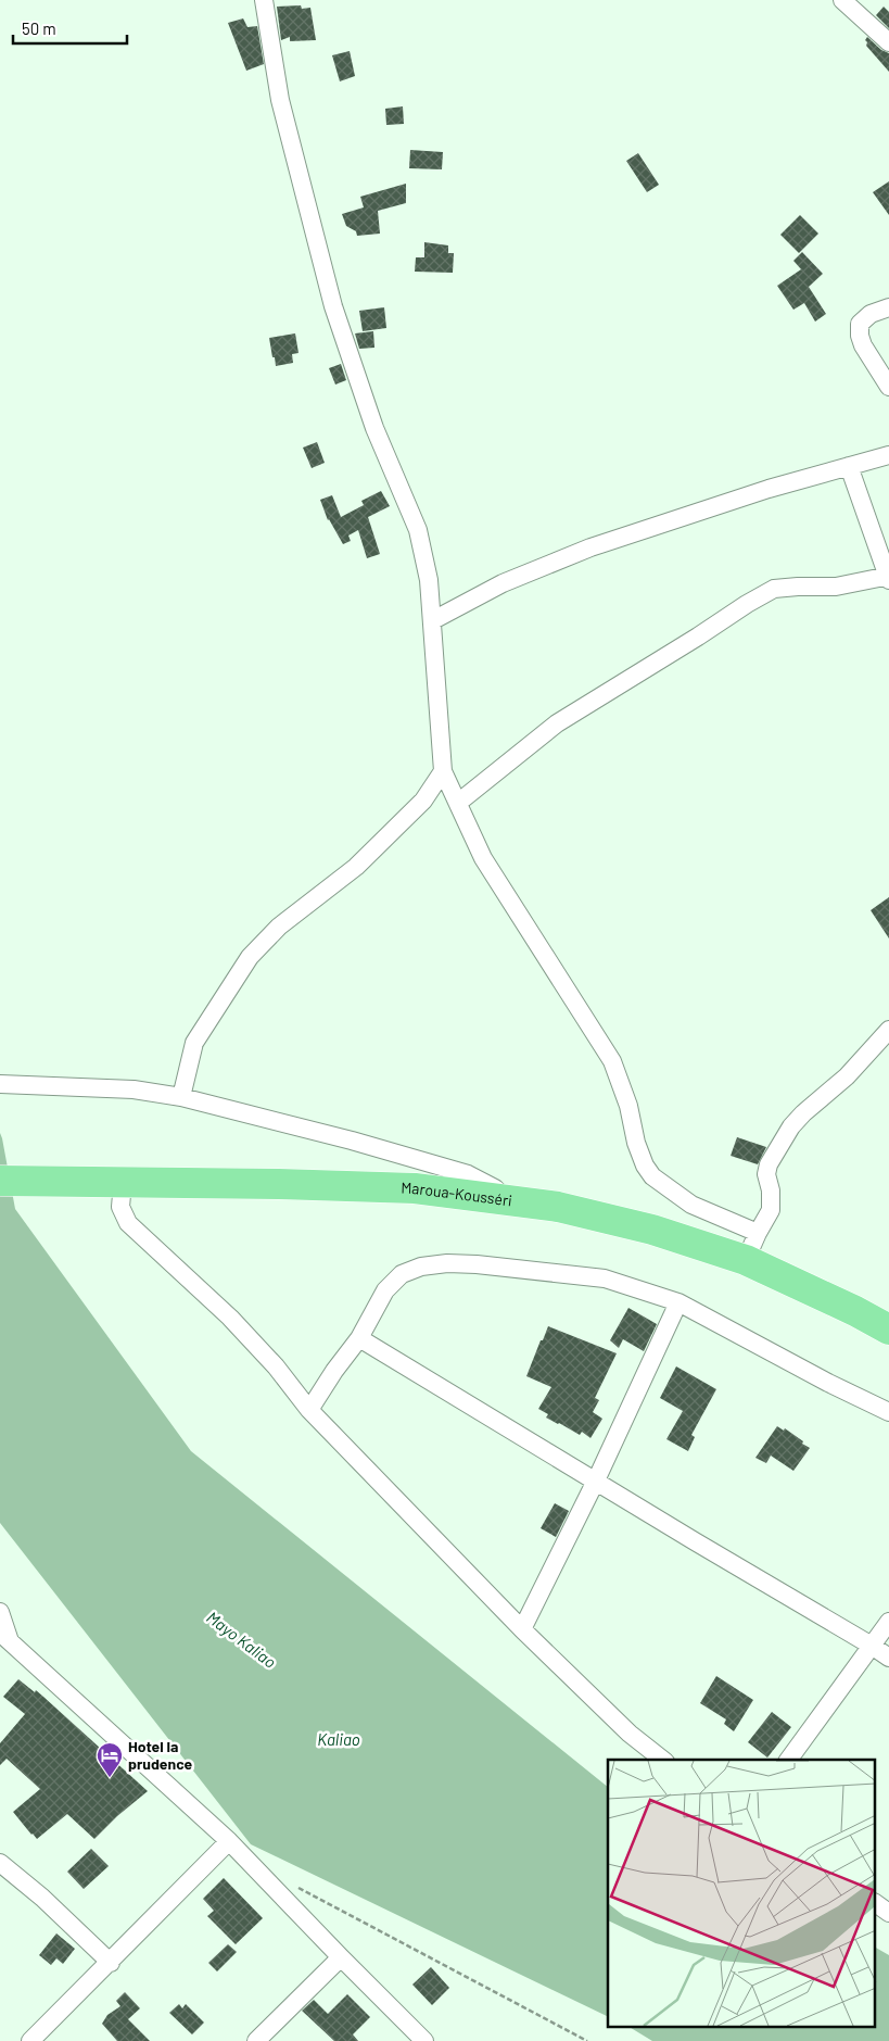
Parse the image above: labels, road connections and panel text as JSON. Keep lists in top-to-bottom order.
{
  "streets": {
    "highway": ["Maroua-Kousséri"]
  },
  "water": ["Mayo Kaliao", "Kaliao"],
  "places": {
    "hotel": ["Hotel la prudence"]
  },
  "scale_bar": "50 m"
}
